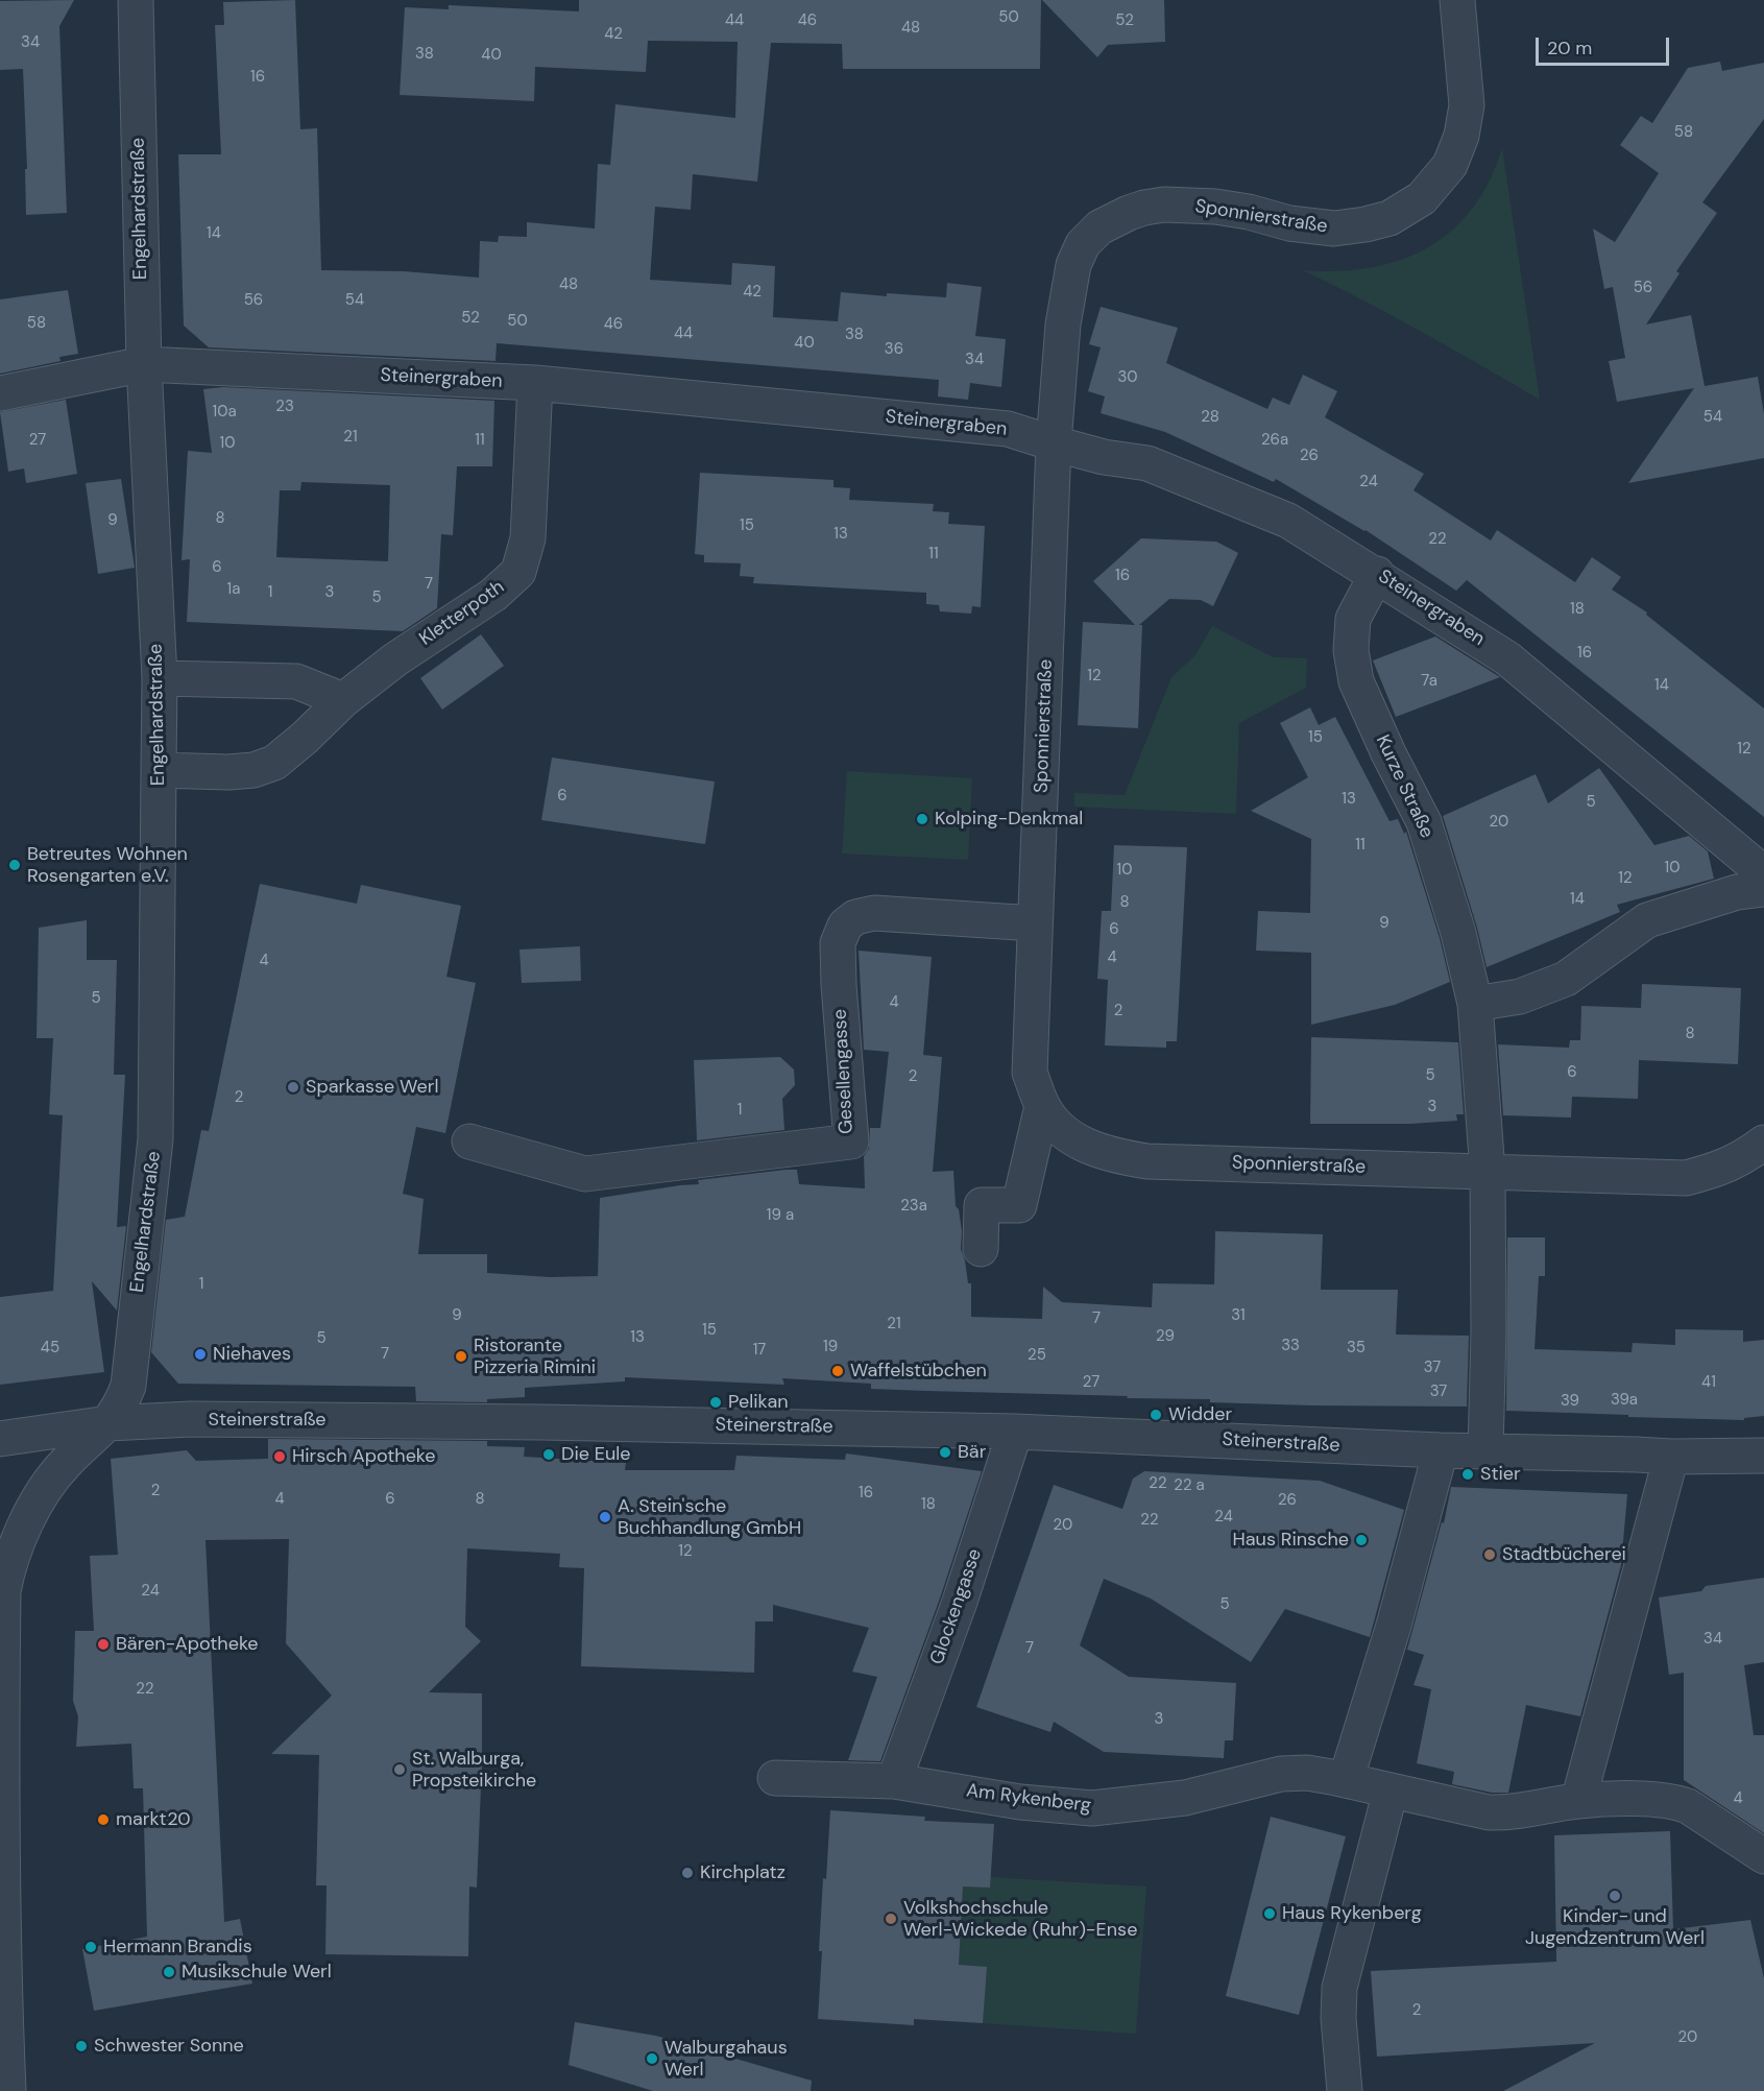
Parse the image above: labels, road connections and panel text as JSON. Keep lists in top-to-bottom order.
{
  "streets": {
    "street": [
      "Engelhardstraße",
      "Sponnierstraße",
      "Steinergraben",
      "Kletterpoth",
      "Kurze Straße",
      "Gesellengasse",
      "Steinerstraße",
      "Glockengasse",
      "Am Rykenberg"
    ]
  },
  "crossings": [
    ["Engelhardstraße", "Steinergraben"],
    ["Engelhardstraße", "Kletterpoth"],
    ["Engelhardstraße", "Steinerstraße"],
    ["Sponnierstraße", "Steinergraben"],
    ["Sponnierstraße", "Kurze Straße"],
    ["Sponnierstraße", "Gesellengasse"],
    ["Steinergraben", "Kletterpoth"],
    ["Steinergraben", "Kurze Straße"],
    ["Steinerstraße", "Glockengasse"],
    ["Glockengasse", "Am Rykenberg"]
  ],
  "places": [
    "Kolping-Denkmal",
    "Betreutes Wohnen Rosengarten e.V.",
    "Sparkasse Werl",
    "Niehaves",
    "Ristorante Pizzeria Rimini",
    "Waffelstübchen",
    "Pelikan",
    "Widder",
    "Bär",
    "Die Eule",
    "Hirsch Apotheke",
    "Stier",
    "A. Stein'sche Buchhandlung GmbH",
    "Haus Rinsche",
    "Stadtbücherei",
    "Bären-Apotheke",
    "St. Walburga, Propsteikirche",
    "markt20",
    "Kirchplatz",
    "Kinder- und Jugendzentrum Werl",
    "Haus Rykenberg",
    "Volkshochschule Werl-Wickede (Ruhr)-Ense",
    "Hermann Brandis",
    "Musikschule Werl",
    "Schwester Sonne",
    "Walburgahaus Werl"
  ],
  "house_numbers": [
    "50",
    "44",
    "46",
    "52",
    "48",
    "42",
    "34",
    "38",
    "40",
    "16",
    "58",
    "14",
    "48",
    "56",
    "42",
    "56",
    "54",
    "52",
    "50",
    "58",
    "46",
    "44",
    "38",
    "40",
    "36",
    "34",
    "30",
    "23",
    "10a",
    "28",
    "54",
    "21",
    "27",
    "11",
    "26a",
    "10",
    "26",
    "24",
    "8",
    "9",
    "15",
    "13",
    "22",
    "11",
    "6",
    "16",
    "7",
    "1a",
    "1",
    "3",
    "5",
    "18",
    "16",
    "12",
    "7a",
    "14",
    "15",
    "12",
    "6",
    "13",
    "5",
    "20",
    "11",
    "10",
    "10",
    "12",
    "14",
    "8",
    "9",
    "6",
    "4",
    "4",
    "5",
    "4",
    "2",
    "8",
    "6",
    "5",
    "2",
    "2",
    "3",
    "1",
    "23a",
    "19 a",
    "1",
    "9",
    "31",
    "7",
    "21",
    "15",
    "29",
    "13",
    "5",
    "33",
    "19",
    "45",
    "35",
    "17",
    "7",
    "25",
    "37",
    "27",
    "41",
    "37",
    "39a",
    "39",
    "22",
    "22 a",
    "2",
    "16",
    "4",
    "6",
    "8",
    "26",
    "18",
    "24",
    "22",
    "20",
    "12",
    "24",
    "5",
    "34",
    "7",
    "22",
    "3",
    "4",
    "2",
    "20"
  ],
  "scale_bar": "20 m"
}
